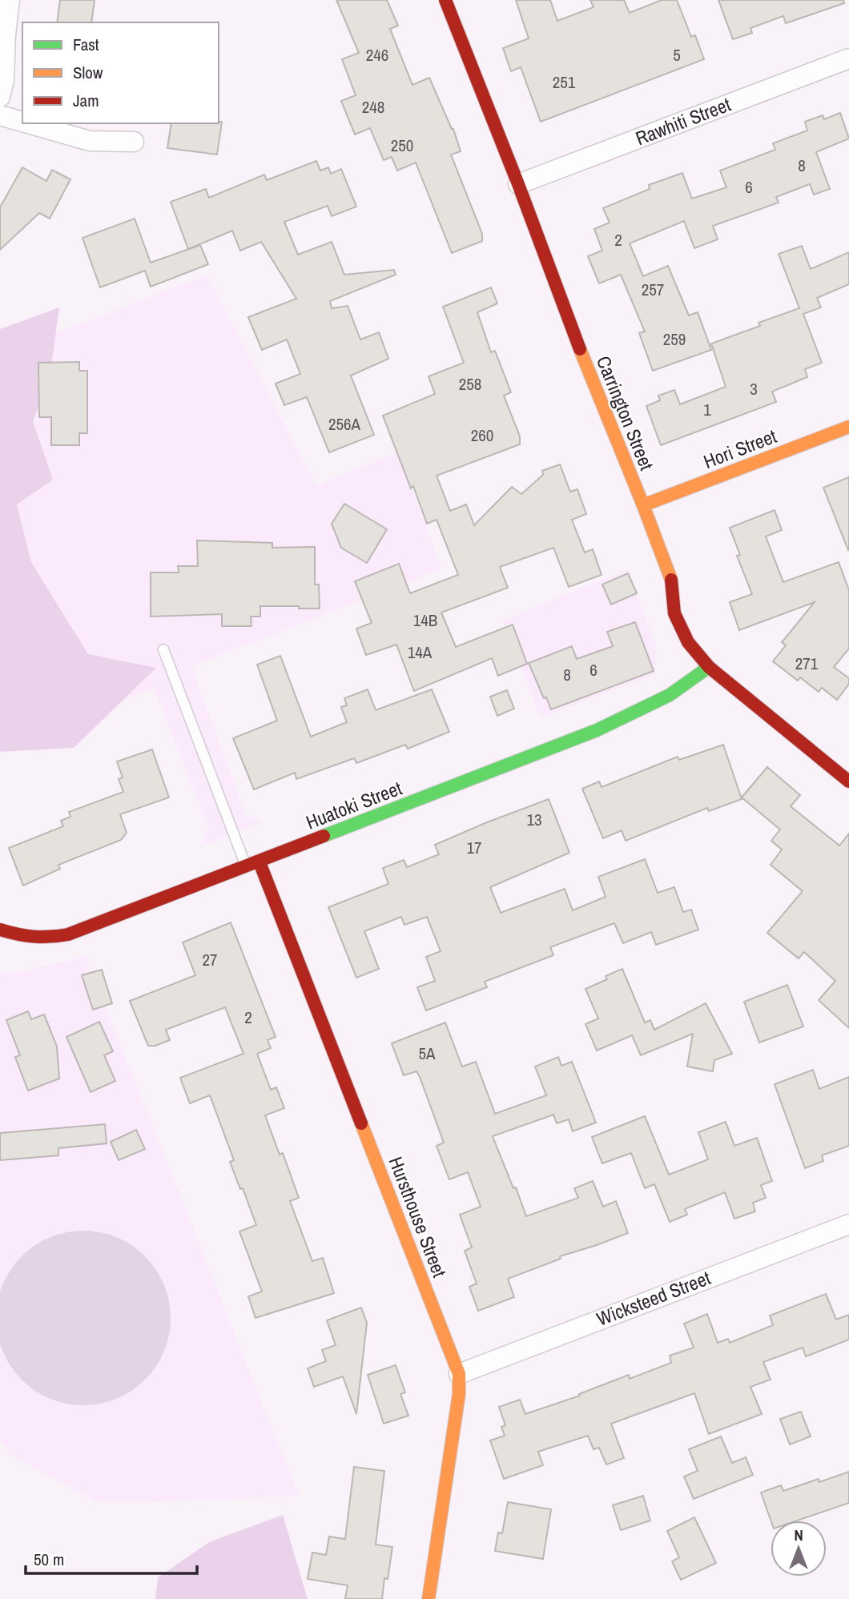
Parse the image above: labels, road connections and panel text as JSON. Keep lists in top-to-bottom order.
{
  "streets": {
    "main road": [
      "Carrington Street",
      "Hori Street",
      "Huatoki Street",
      "Hursthouse Street"
    ],
    "street": ["Rawhiti Street", "Wicksteed Street"]
  },
  "crossings": [
    ["Rawhiti Street", "Carrington Street"],
    ["Carrington Street", "Hori Street"],
    ["Carrington Street", "Huatoki Street"],
    ["Huatoki Street", "Hursthouse Street"],
    ["Hursthouse Street", "Wicksteed Street"]
  ],
  "house_numbers": [
    "246",
    "5",
    "251",
    "248",
    "250",
    "8",
    "6",
    "2",
    "257",
    "259",
    "258",
    "3",
    "1",
    "256A",
    "260",
    "14B",
    "14A",
    "271",
    "6",
    "8",
    "13",
    "17",
    "27",
    "2",
    "5A"
  ],
  "legend": ["Fast", "Slow", "Jam"],
  "scale_bar": "50 m",
  "north": "top"
}
